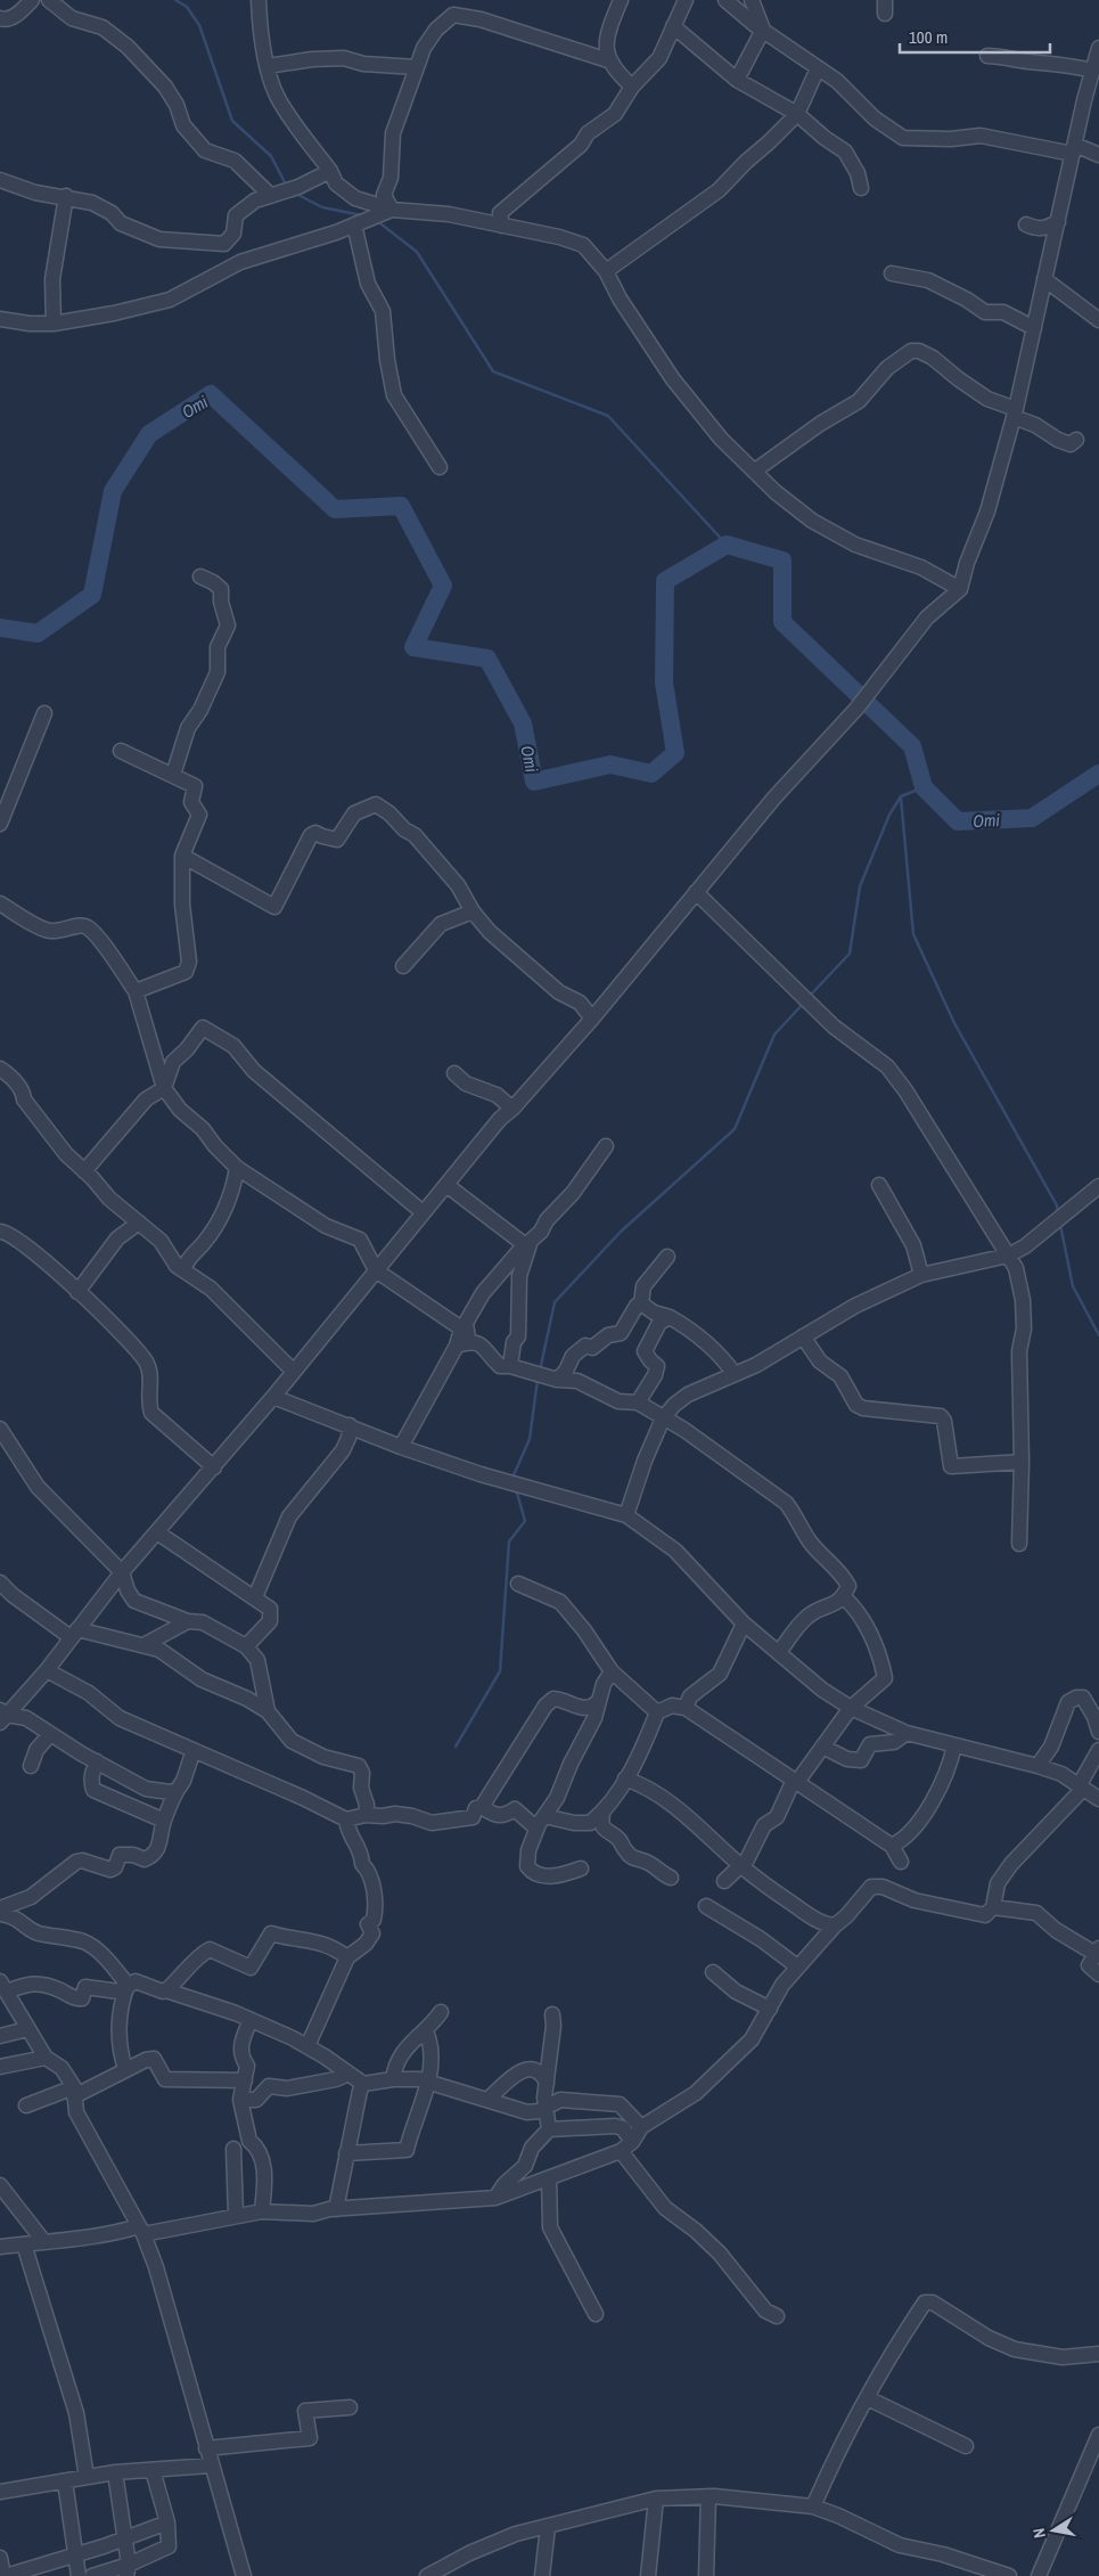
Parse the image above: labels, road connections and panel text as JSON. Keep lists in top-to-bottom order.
{
  "water": ["Omi"],
  "scale_bar": "100 m",
  "north": "left"
}
